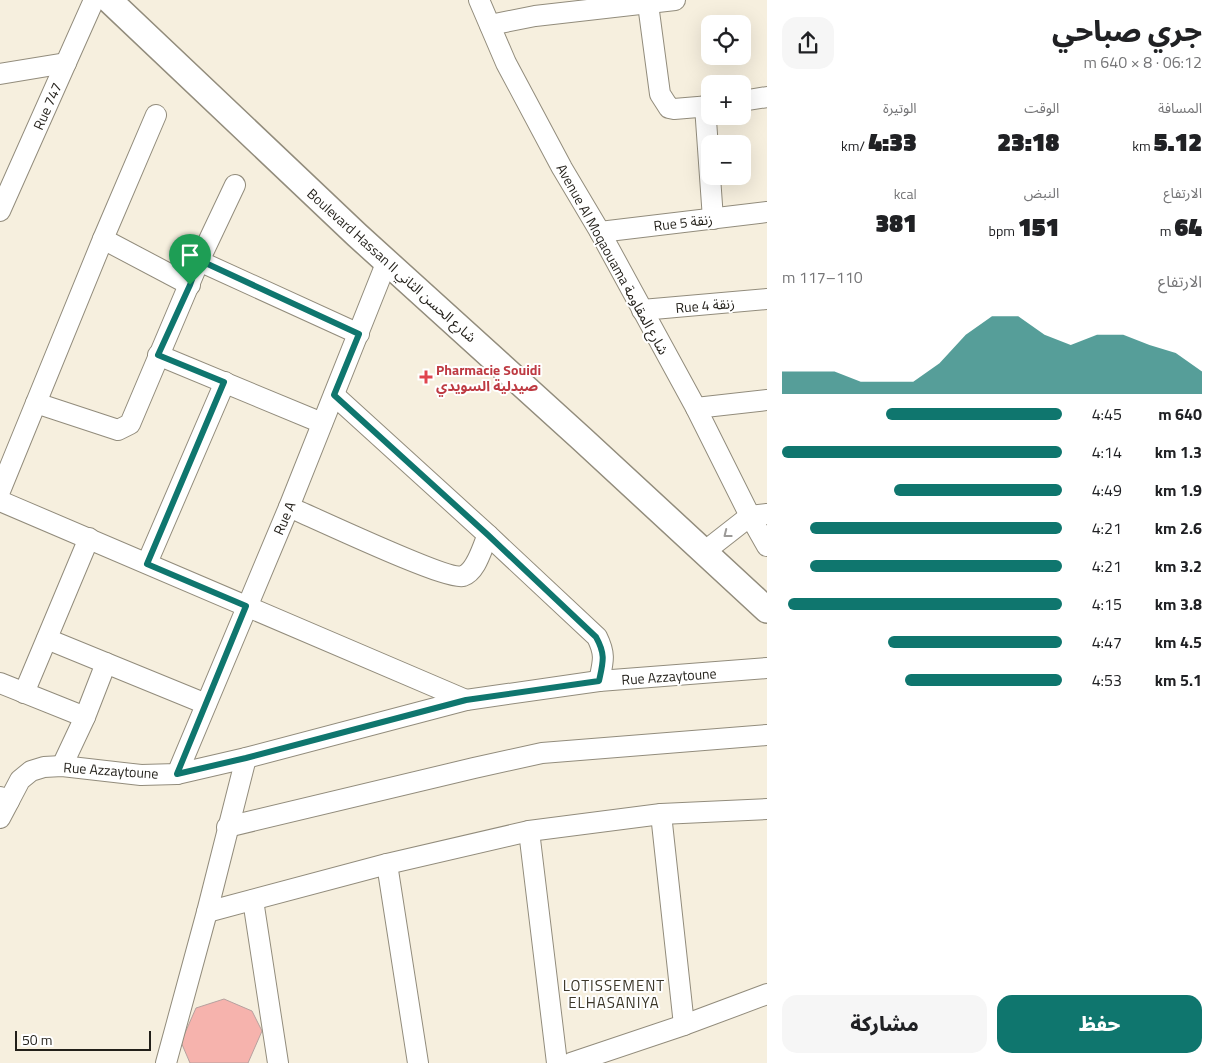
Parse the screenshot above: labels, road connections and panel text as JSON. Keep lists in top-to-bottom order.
{
  "streets": {
    "main road": ["Boulevard Hassan II شارع الحسن الثاني"],
    "street": [
      "Rue 747",
      "Rue 5 زنقة",
      "Avenue Al Moqaouama شارع المقاومة",
      "Rue 4 زنقة",
      "Rue A",
      "Rue Azzaytoune"
    ]
  },
  "crossings": [
    ["Rue 5 زنقة", "Avenue Al Moqaouama شارع المقاومة"],
    ["Avenue Al Moqaouama شارع المقاومة", "Rue 4 زنقة"],
    ["Boulevard Hassan II شارع الحسن الثاني", "Rue A"],
    ["Rue A", "Rue Azzaytoune"]
  ],
  "districts": ["LOTISSEMENT ELHASANIYA"],
  "places": {
    "health": ["Pharmacie Souidi صيدلية السويدي"]
  },
  "scale_bar": "50 m",
  "page": {
    "heading": ["جري صباحي", "06:12 · 8 × 640 m"],
    "map_buttons": ["+", "−"],
    "stats": [
      ["المسافة", "5.12 km"],
      ["الوقت", "23:18"],
      ["الوتيرة", "4:33 /km"],
      ["الارتفاع", "64 m"],
      ["النبض", "151 bpm"],
      ["kcal", "381"]
    ],
    "chart": ["الارتفاع", "110–117 m"],
    "list": [
      {
        "name": "640 m",
        "note": "4:45"
      },
      {
        "name": "1.3 km",
        "note": "4:14"
      },
      {
        "name": "1.9 km",
        "note": "4:49"
      },
      {
        "name": "2.6 km",
        "note": "4:21"
      },
      {
        "name": "3.2 km",
        "note": "4:21"
      },
      {
        "name": "3.8 km",
        "note": "4:15"
      },
      {
        "name": "4.5 km",
        "note": "4:47"
      },
      {
        "name": "5.1 km",
        "note": "4:53"
      }
    ],
    "buttons": ["حفظ", "مشاركة"],
    "scale": "50 m"
  }
}
